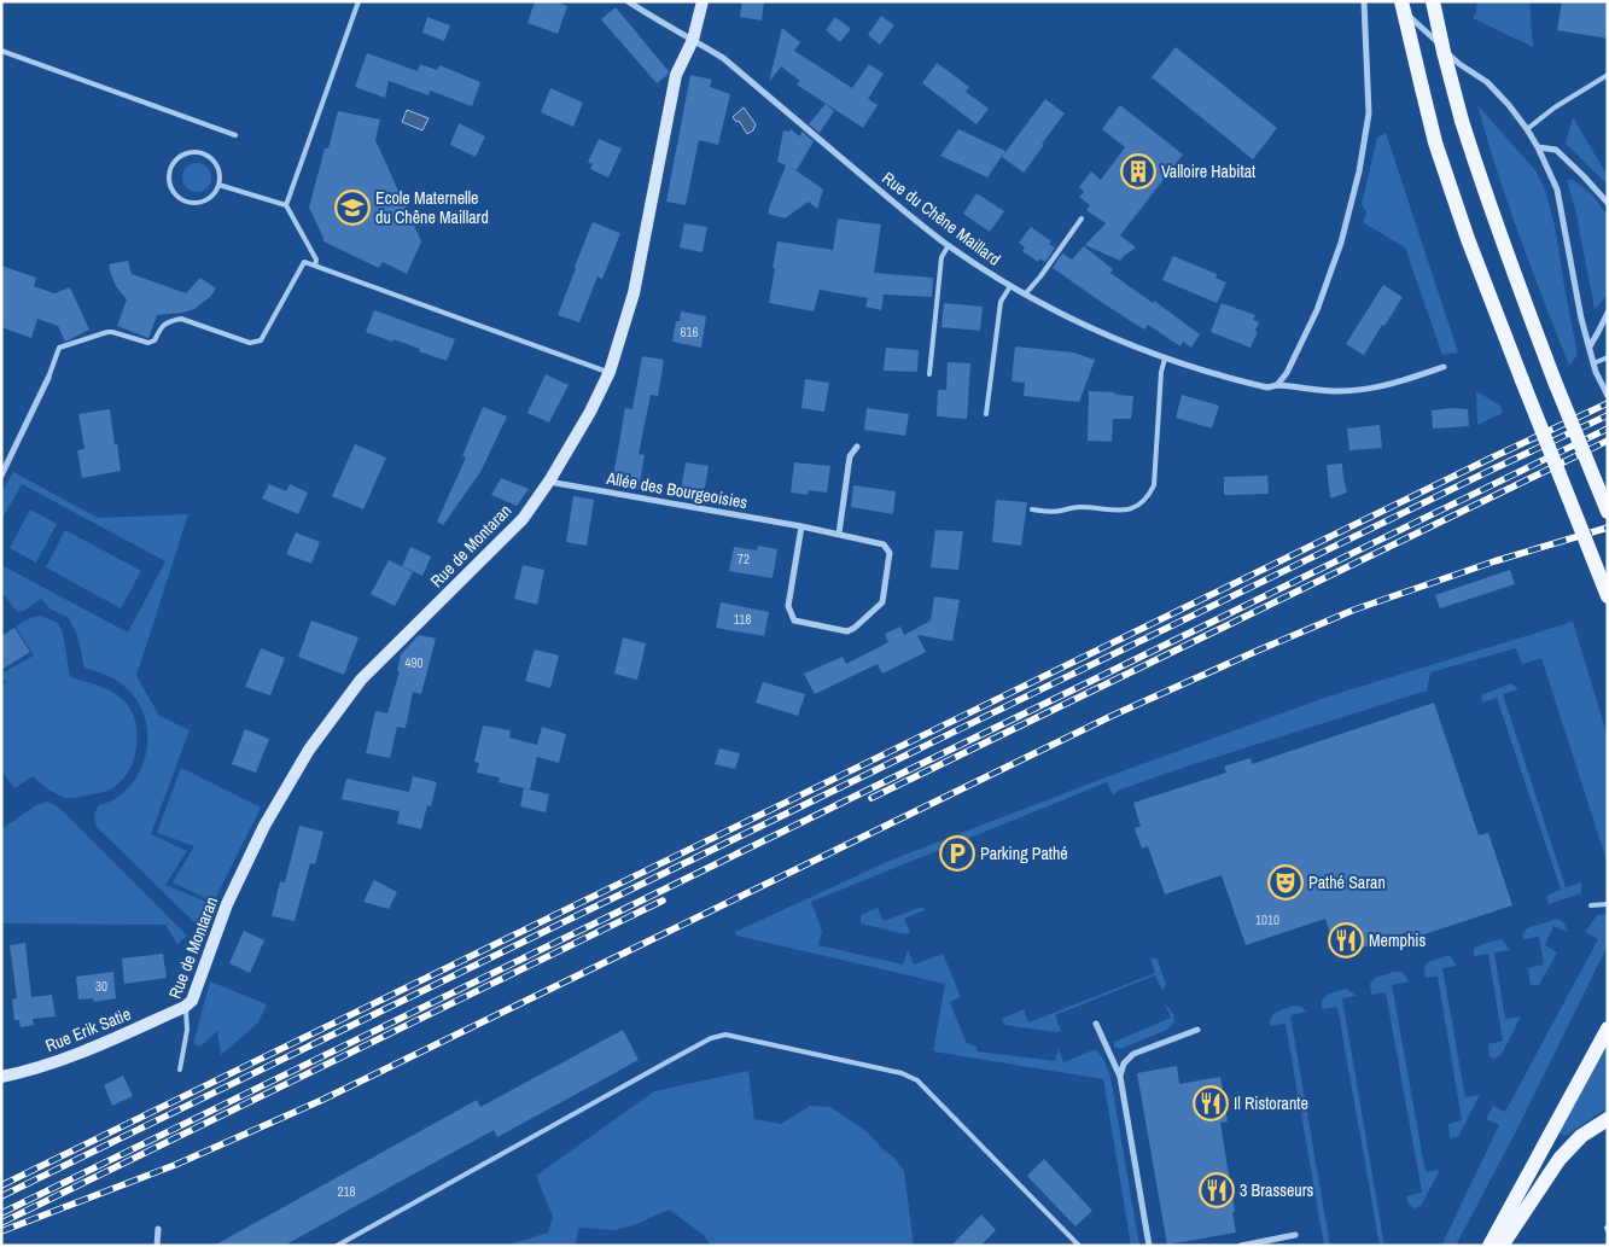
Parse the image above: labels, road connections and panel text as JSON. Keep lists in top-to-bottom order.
{
  "streets": {
    "street": [
      "Rue du Chêne Maillard",
      "Allée des Bourgeoisies",
      "Rue de Montaran",
      "Rue Erik Satie"
    ]
  },
  "crossings": [
    ["Rue du Chêne Maillard", "Rue de Montaran"],
    ["Allée des Bourgeoisies", "Rue de Montaran"],
    ["Rue de Montaran", "Rue Erik Satie"]
  ],
  "places": {
    "building": ["Valloire Habitat"],
    "school or university": ["Ecole Maternelle du Chêne Maillard"],
    "parking": ["Parking Pathé"],
    "theatre": ["Pathé Saran"],
    "restaurant": ["Memphis", "Il Ristorante", "3 Brasseurs"]
  },
  "house_numbers": [
    "616",
    "72",
    "118",
    "490",
    "1010",
    "30",
    "218"
  ]
}
